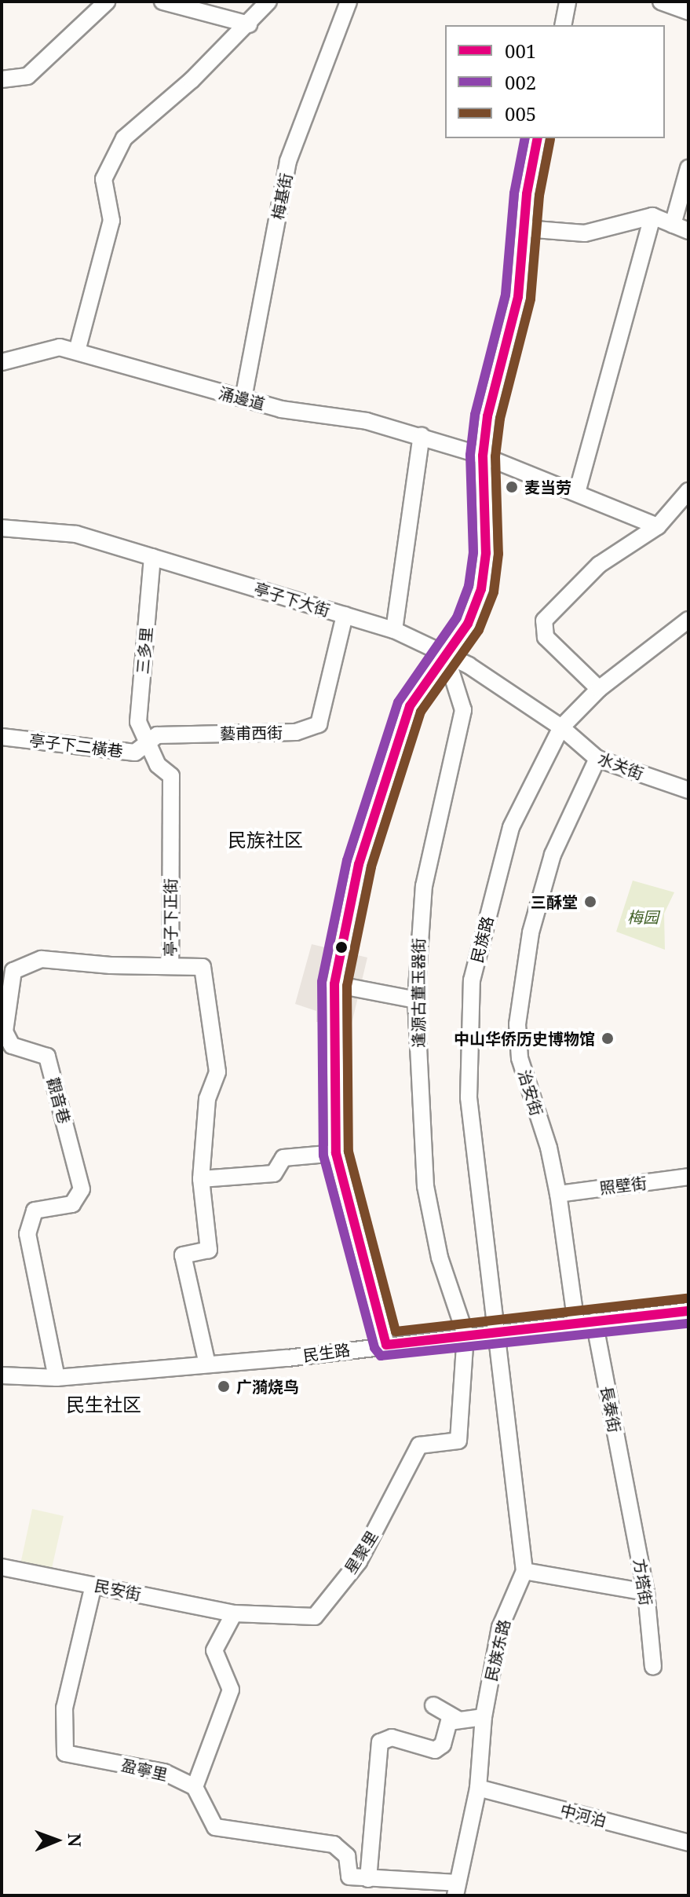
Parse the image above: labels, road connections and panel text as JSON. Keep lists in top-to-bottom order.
{
  "streets": {
    "street": [
      "梅基街",
      "涌邊道",
      "亭子下大街",
      "三多里",
      "藝甫西街",
      "亭子下二橫巷",
      "水关街",
      "亭子下正街",
      "民族路",
      "逢源古董玉器街",
      "治安街",
      "觀音巷",
      "照壁街",
      "民生路",
      "長泰街",
      "星聚里",
      "方塔街",
      "民安街",
      "民族东路",
      "盈寧里",
      "中河泊"
    ]
  },
  "crossings": [
    ["梅基街", "涌邊道"],
    ["亭子下大街", "三多里"],
    ["亭子下大街", "藝甫西街"],
    ["亭子下大街", "水关街"],
    ["亭子下大街", "民族路"],
    ["亭子下大街", "逢源古董玉器街"],
    ["三多里", "藝甫西街"],
    ["三多里", "亭子下二橫巷"],
    ["三多里", "亭子下正街"],
    ["藝甫西街", "亭子下二橫巷"],
    ["藝甫西街", "亭子下正街"],
    ["亭子下二橫巷", "亭子下正街"],
    ["水关街", "民族路"],
    ["水关街", "治安街"],
    ["亭子下正街", "觀音巷"],
    ["亭子下正街", "民生路"],
    ["民族路", "民生路"],
    ["民族路", "民族东路"],
    ["逢源古董玉器街", "民生路"],
    ["逢源古董玉器街", "星聚里"],
    ["治安街", "照壁街"],
    ["治安街", "民生路"],
    ["觀音巷", "民生路"],
    ["民生路", "長泰街"],
    ["民生路", "星聚里"],
    ["民生路", "民族东路"],
    ["長泰街", "方塔街"],
    ["星聚里", "民安街"],
    ["民安街", "盈寧里"],
    ["民族东路", "中河泊"]
  ],
  "districts": ["民族社区", "民生社区"],
  "parks": ["梅园"],
  "places": [
    "麦当劳",
    "三酥堂",
    "中山华侨历史博物馆",
    "广漪烧鸟"
  ],
  "lines": ["transit line 001", "transit line 002", "transit line 005"],
  "legend": ["001", "002", "005"],
  "north": "right"
}
